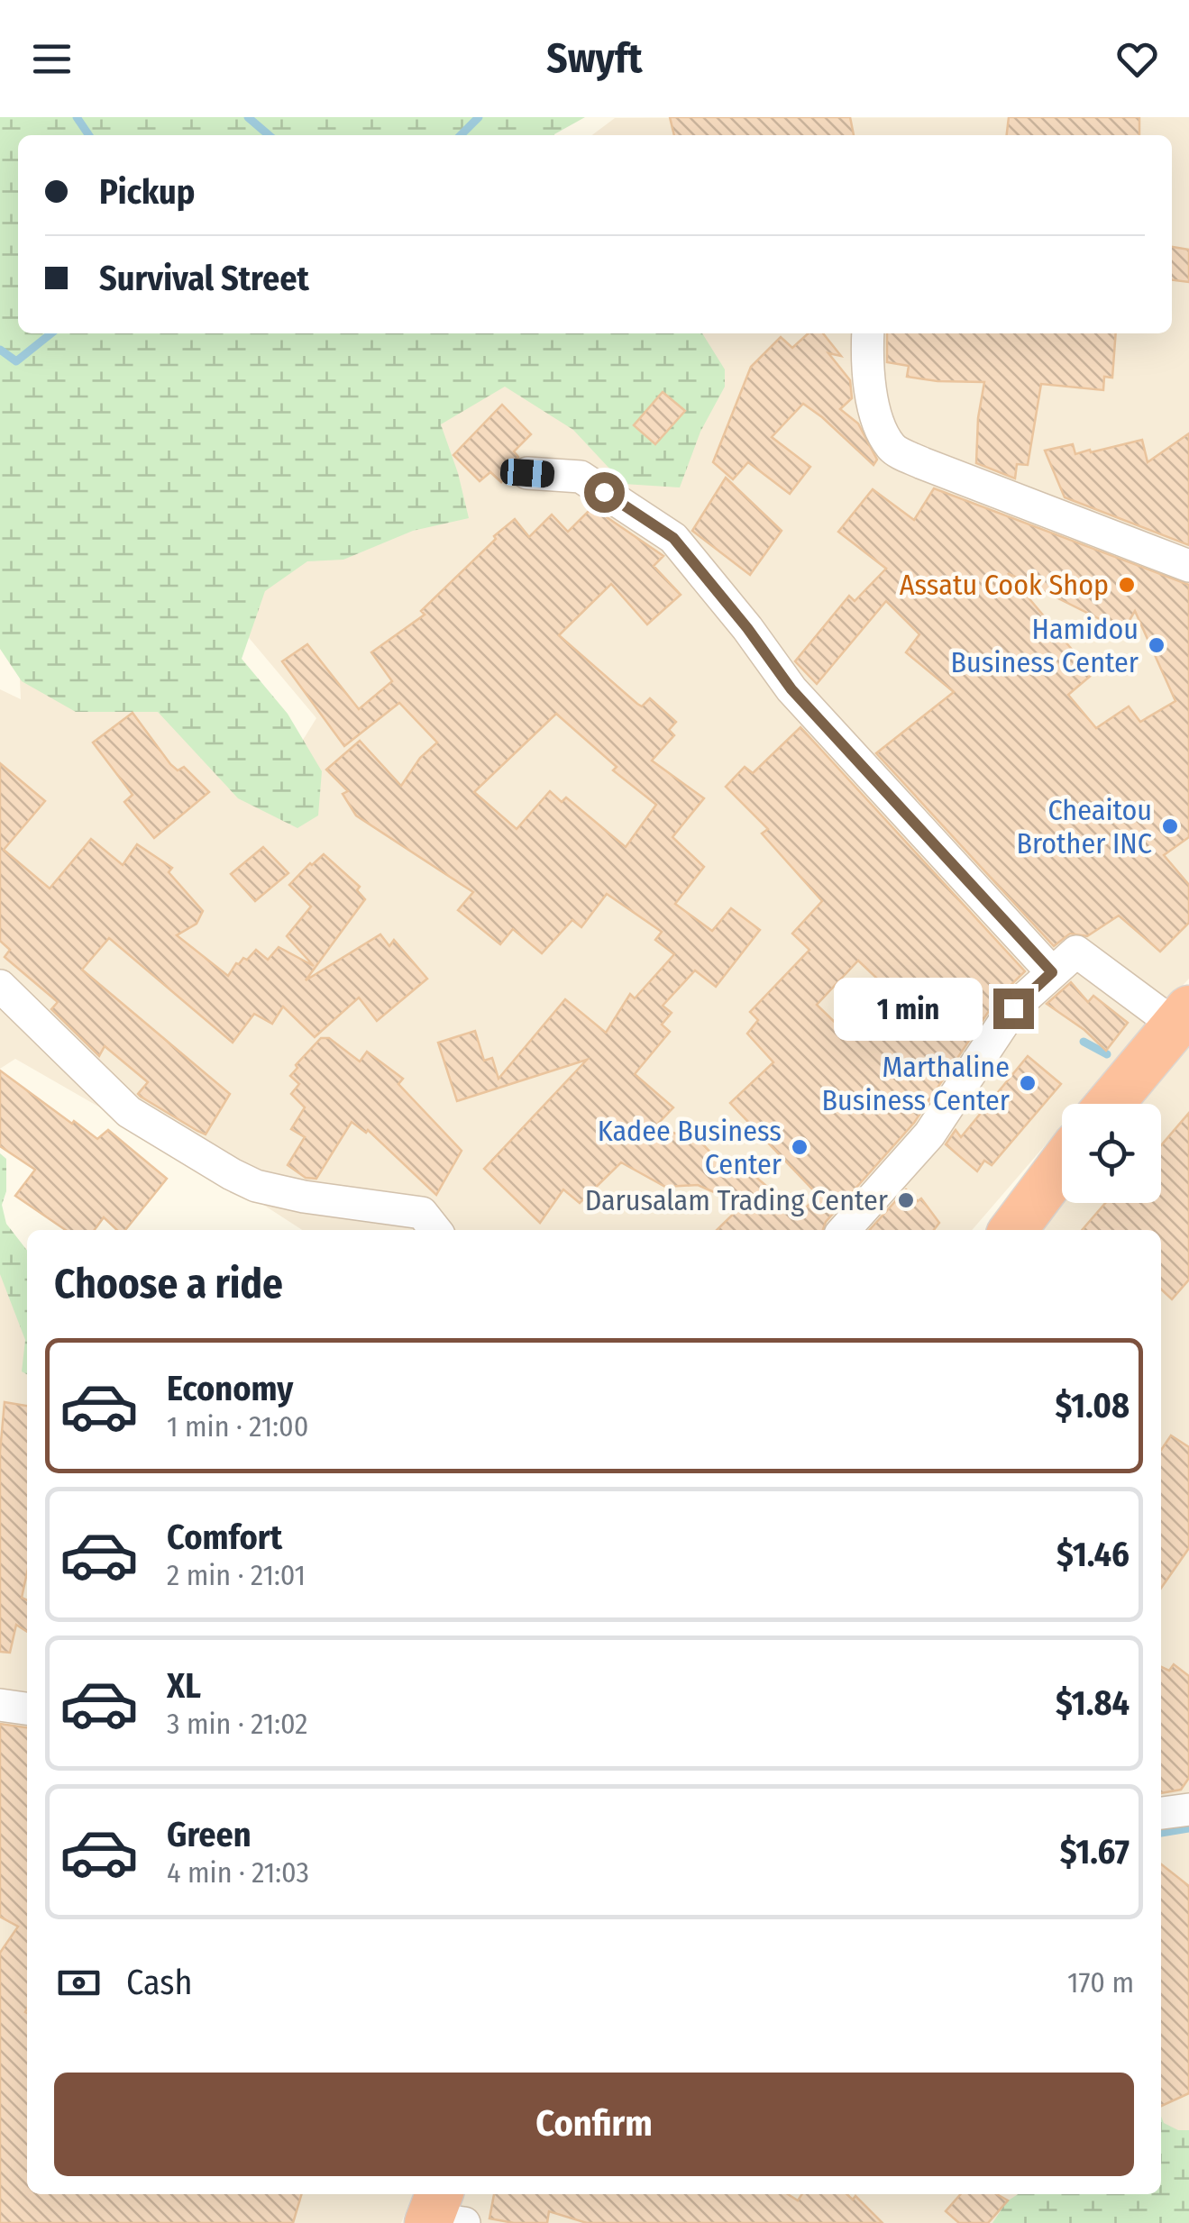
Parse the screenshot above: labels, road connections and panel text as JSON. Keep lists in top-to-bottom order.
{
  "places": [
    "Assatu Cook Shop",
    "Hamidou Business Center",
    "Cheaitou Brother INC",
    "Marthaline Business Center",
    "Kadee Business Center",
    "Darusalam Trading Center"
  ],
  "page": {
    "header": "Swyft",
    "banner": ["Pickup", "Survival Street"],
    "bubble": "1 min",
    "heading": "Choose a ride",
    "list": [
      {
        "name": "Economy",
        "note": "1 min · 21:00",
        "value": "$1.08"
      },
      {
        "name": "Comfort",
        "note": "2 min · 21:01",
        "value": "$1.46"
      },
      {
        "name": "XL",
        "note": "3 min · 21:02",
        "value": "$1.84"
      },
      {
        "name": "Green",
        "note": "4 min · 21:03",
        "value": "$1.67"
      }
    ],
    "pay": ["Cash", "170 m"],
    "buttons": "Confirm"
  }
}
